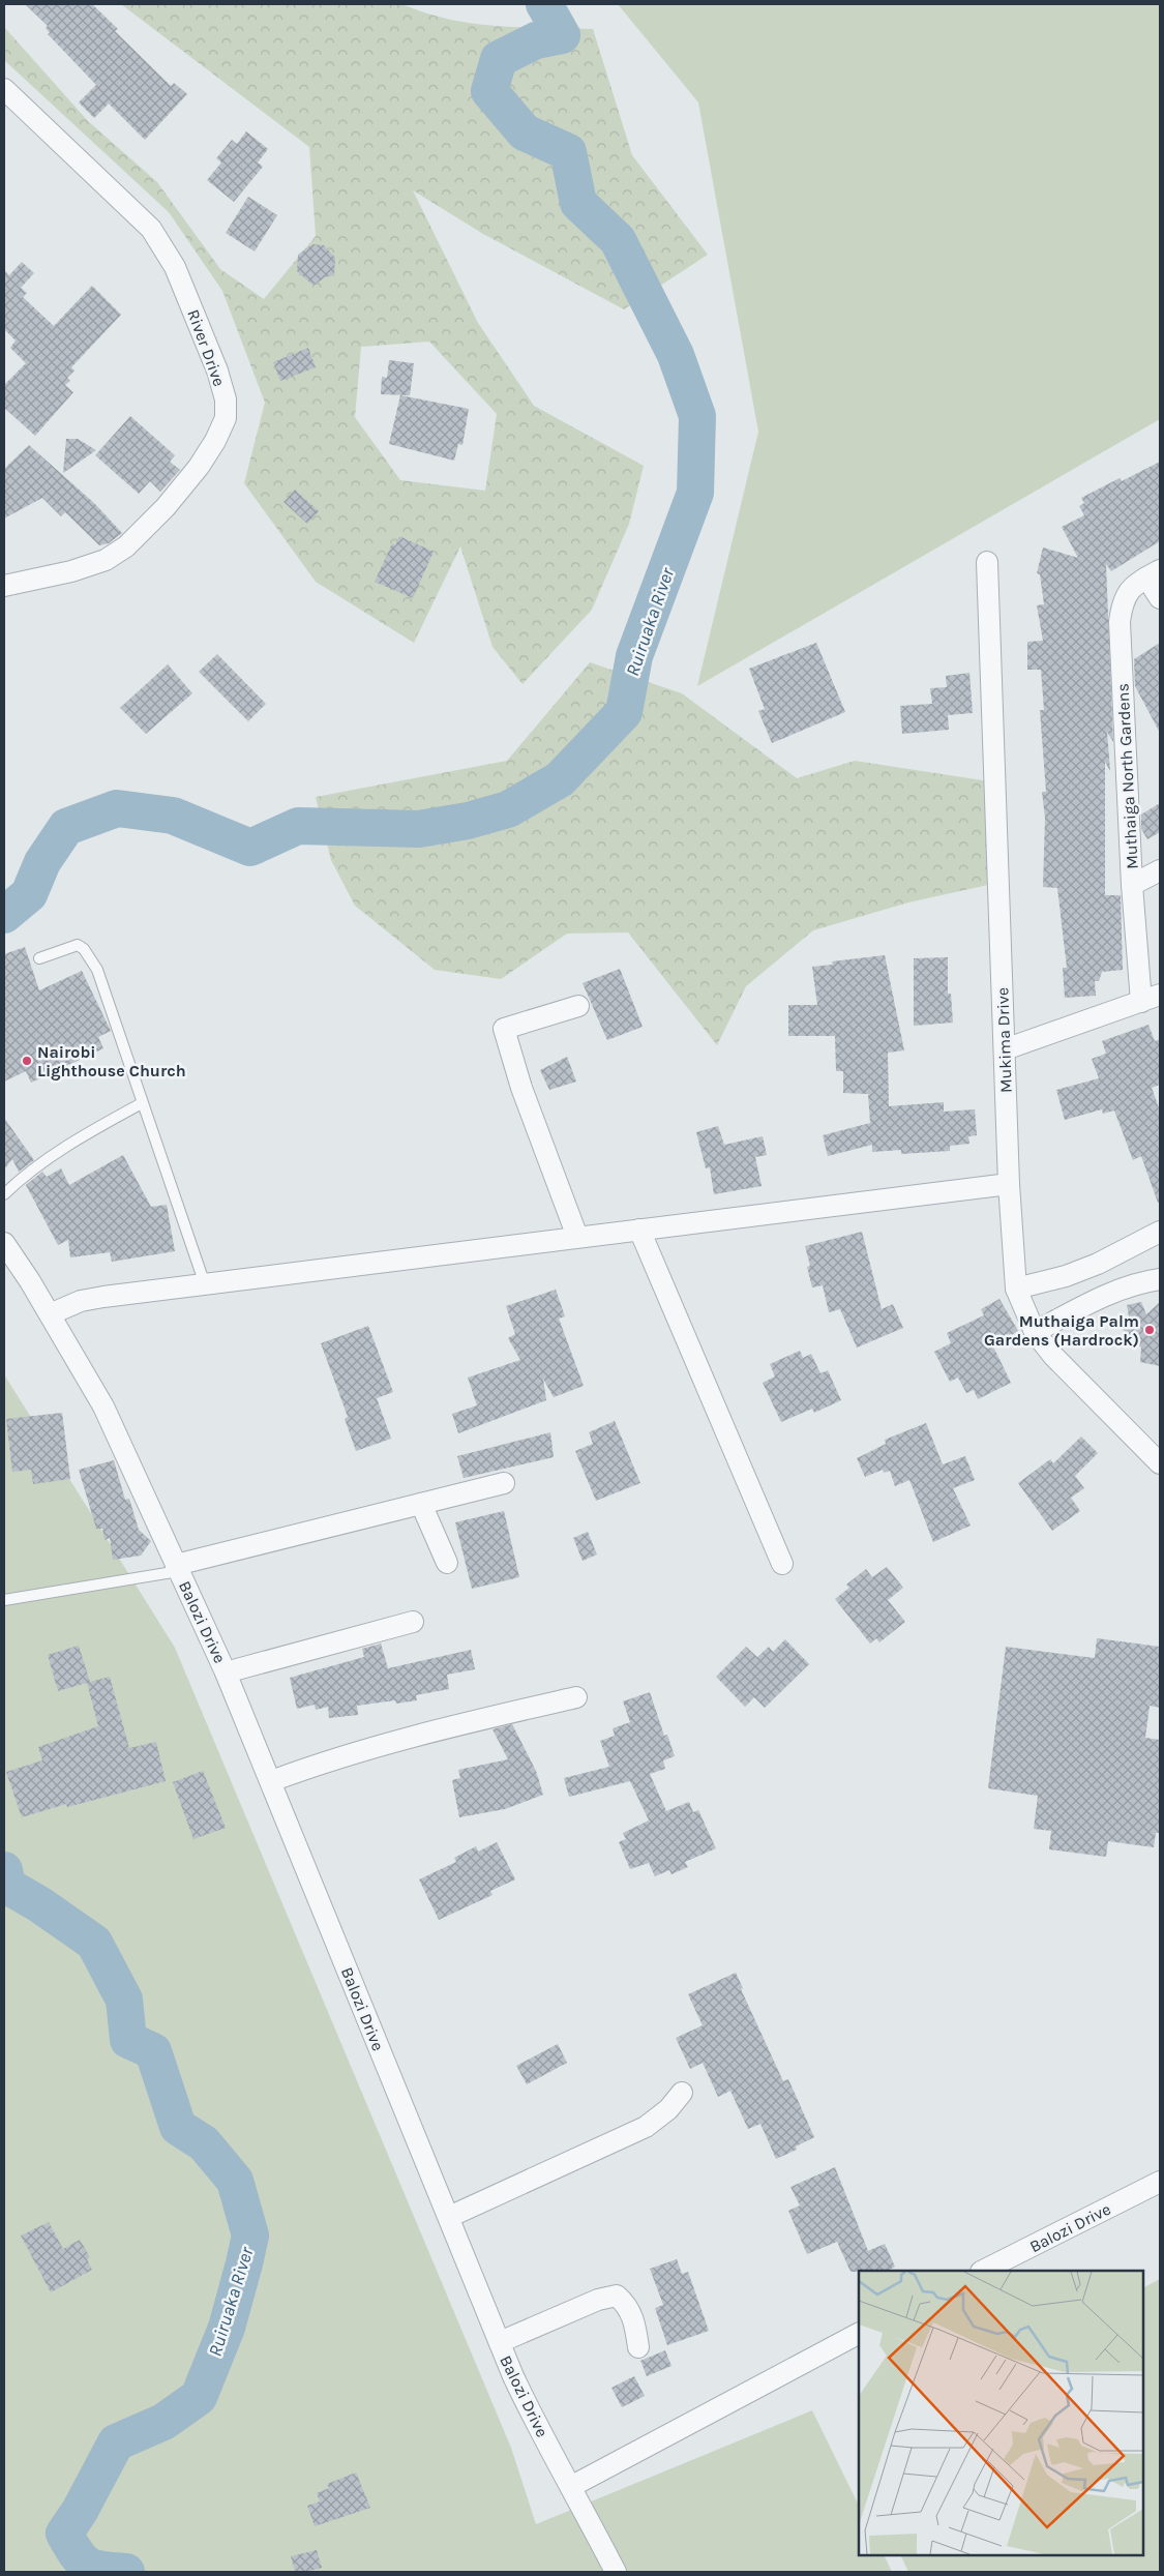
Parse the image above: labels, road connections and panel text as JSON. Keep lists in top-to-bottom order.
{
  "streets": {
    "street": [
      "River Drive",
      "Muthaiga North Gardens",
      "Mukima Drive",
      "Balozi Drive"
    ]
  },
  "crossings": [
    ["Muthaiga North Gardens", "Mukima Drive"]
  ],
  "water": ["Ruiruaka River"],
  "places": ["Nairobi Lighthouse Church", "Muthaiga Palm Gardens (Hardrock)"]
}
